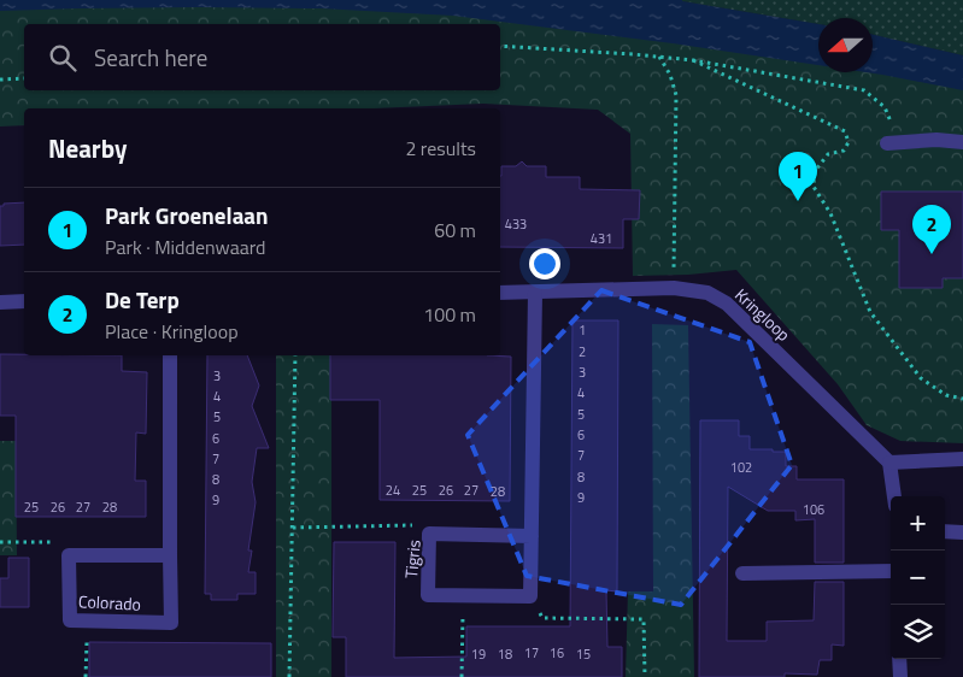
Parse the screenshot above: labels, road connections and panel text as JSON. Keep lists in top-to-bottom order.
{
  "streets": {
    "street": ["Kringloop", "Tigris", "Colorado"]
  },
  "crossings": [
    ["Kringloop", "Tigris"]
  ],
  "house_numbers": [
    "433",
    "431",
    "1",
    "2",
    "3",
    "3",
    "4",
    "4",
    "5",
    "5",
    "6",
    "6",
    "7",
    "7",
    "102",
    "8",
    "8",
    "24",
    "25",
    "26",
    "27",
    "28",
    "9",
    "9",
    "25",
    "26",
    "27",
    "28",
    "106",
    "17",
    "16",
    "19",
    "18",
    "15"
  ],
  "north": "left",
  "page": {
    "search": "Search here",
    "heading": ["Nearby", "2 results"],
    "pins": ["1", "2"],
    "list": [
      {
        "mark": "1",
        "name": "Park Groenelaan",
        "note": "Park · Middenwaard",
        "value": "60 m"
      },
      {
        "mark": "2",
        "name": "De Terp",
        "note": "Place · Kringloop",
        "value": "100 m"
      }
    ],
    "map_buttons": ["+", "−"]
  }
}
